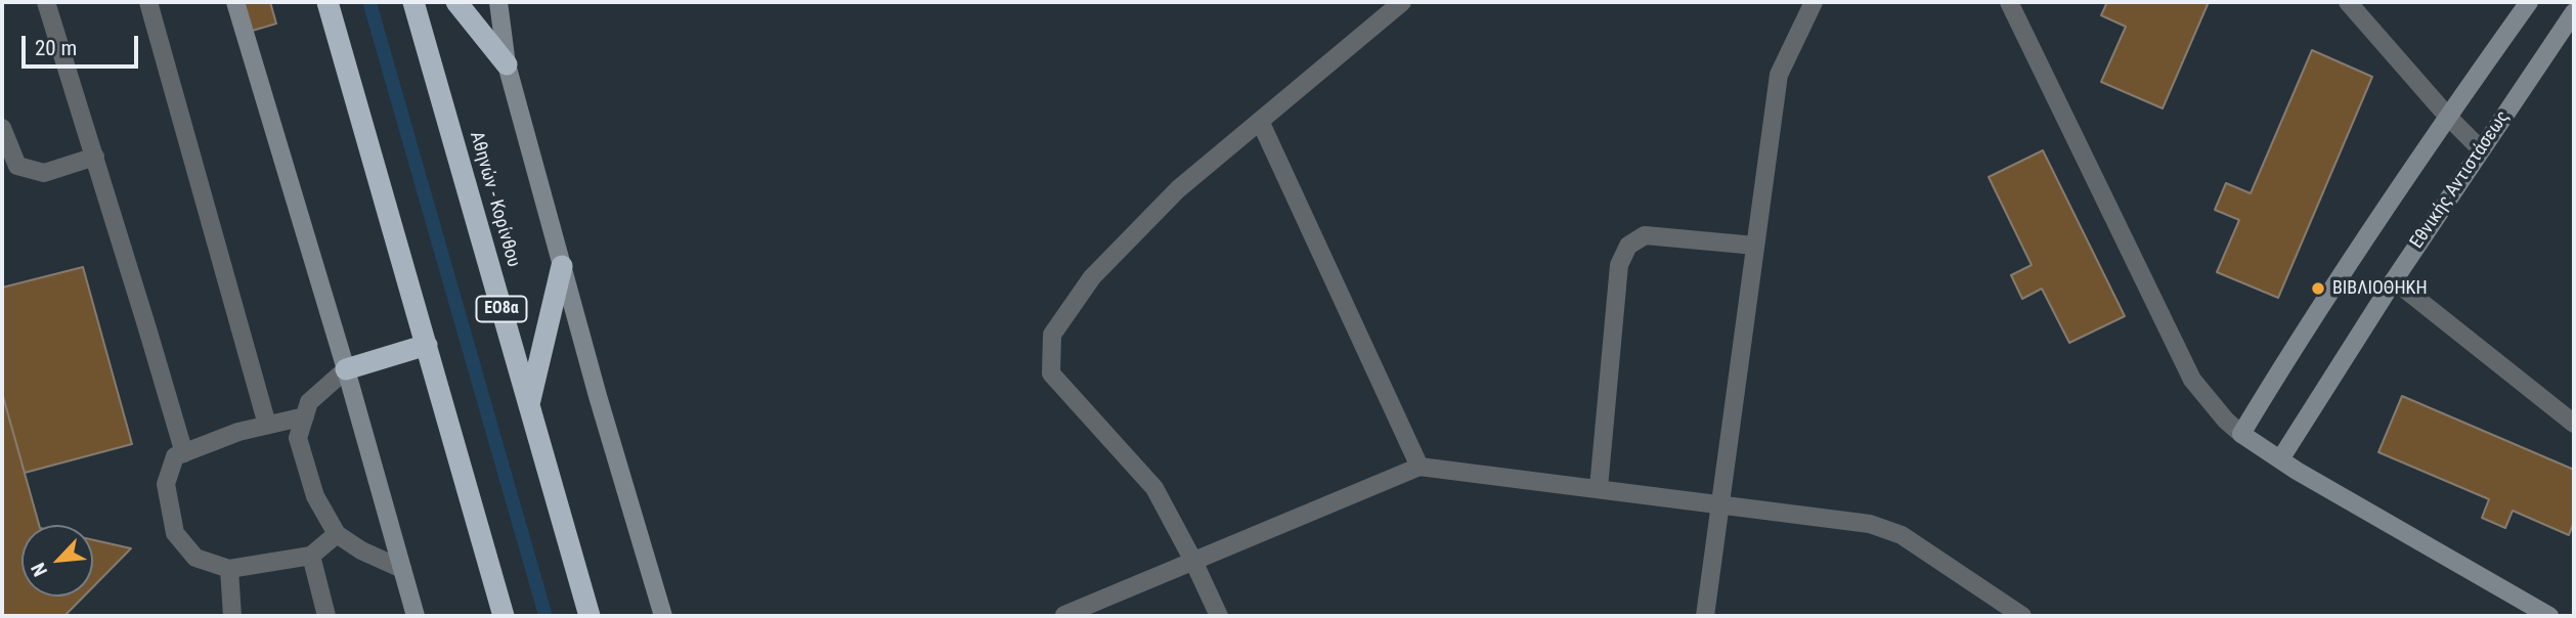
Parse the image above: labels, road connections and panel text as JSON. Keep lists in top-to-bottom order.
{
  "streets": {
    "highway": ["Αθηνών - Κορίνθου", "ΕΟ8α"],
    "street": ["Εθνικής Αντιστάσεως"]
  },
  "places": ["ΒΙΒΛΙΟΘΗΚΗ"],
  "scale_bar": "20 m",
  "north": "bottom left"
}
